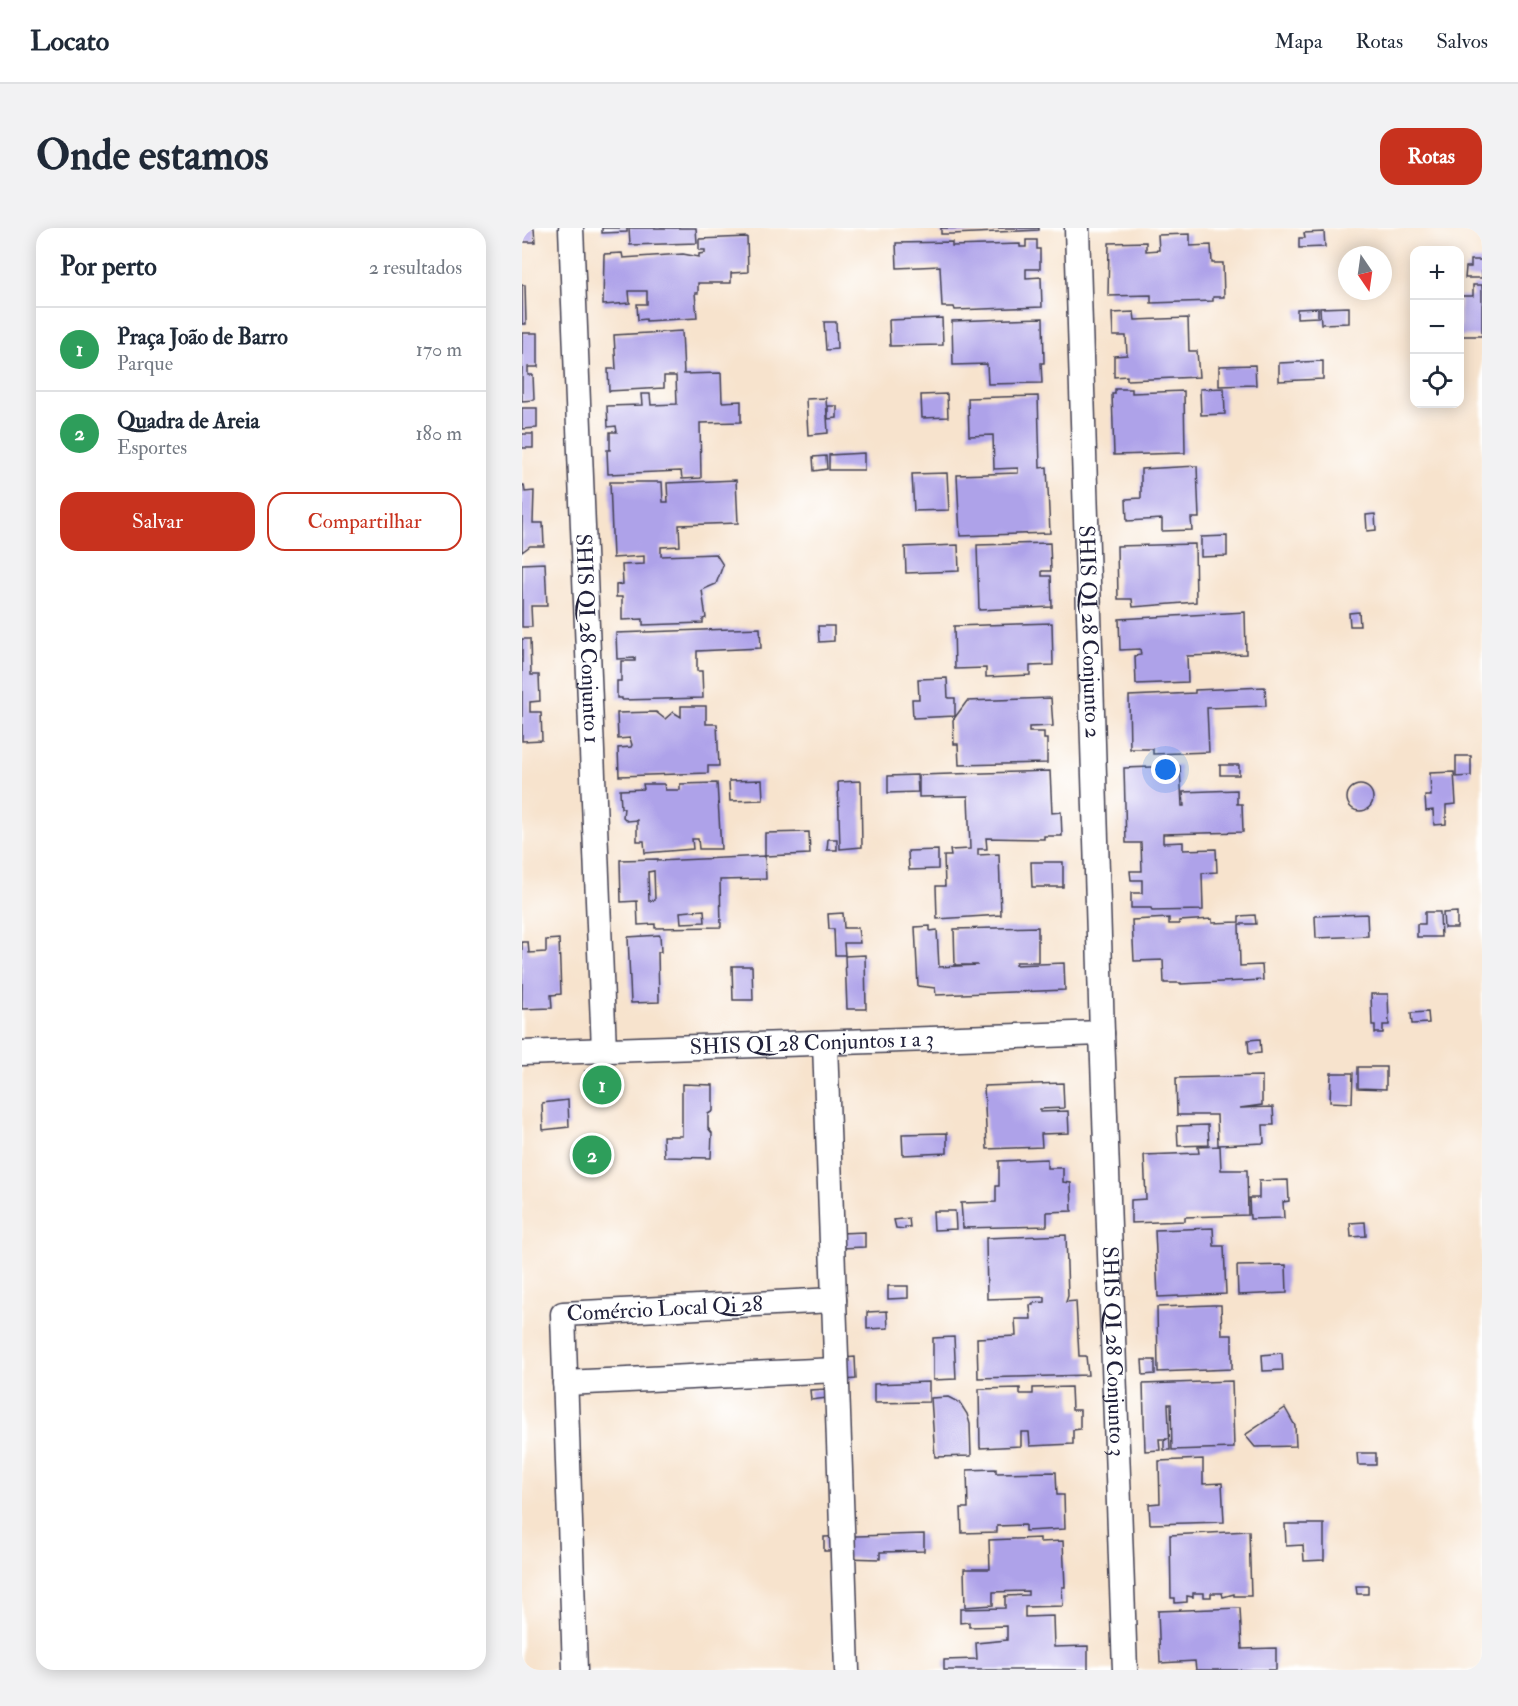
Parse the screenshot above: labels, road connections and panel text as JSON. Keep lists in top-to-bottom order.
{
  "streets": {
    "street": [
      "SHIS QI 28 Conjunto 2",
      "SHIS QI 28 Conjunto 1",
      "SHIS QI 28 Conjuntos 1 a 3",
      "Comércio Local Qi 28",
      "SHIS QI 28 Conjunto 3"
    ]
  },
  "crossings": [
    ["SHIS QI 28 Conjunto 2", "SHIS QI 28 Conjuntos 1 a 3"],
    ["SHIS QI 28 Conjunto 2", "SHIS QI 28 Conjunto 3"],
    ["SHIS QI 28 Conjunto 1", "SHIS QI 28 Conjuntos 1 a 3"],
    ["SHIS QI 28 Conjuntos 1 a 3", "SHIS QI 28 Conjunto 3"]
  ],
  "north": "bottom",
  "page": {
    "header": "Locato",
    "nav": ["Mapa", "Rotas", "Salvos"],
    "buttons": [
      "Rotas",
      ["Salvar", "Compartilhar"]
    ],
    "title": "Onde estamos",
    "heading": ["Por perto", "2 resultados"],
    "map_buttons": ["+", "−"],
    "list": [
      {
        "mark": "1",
        "name": "Praça João de Barro",
        "note": "Parque",
        "value": "170 m"
      },
      {
        "mark": "2",
        "name": "Quadra de Areia",
        "note": "Esportes",
        "value": "180 m"
      }
    ],
    "pins": ["1", "2"]
  }
}
